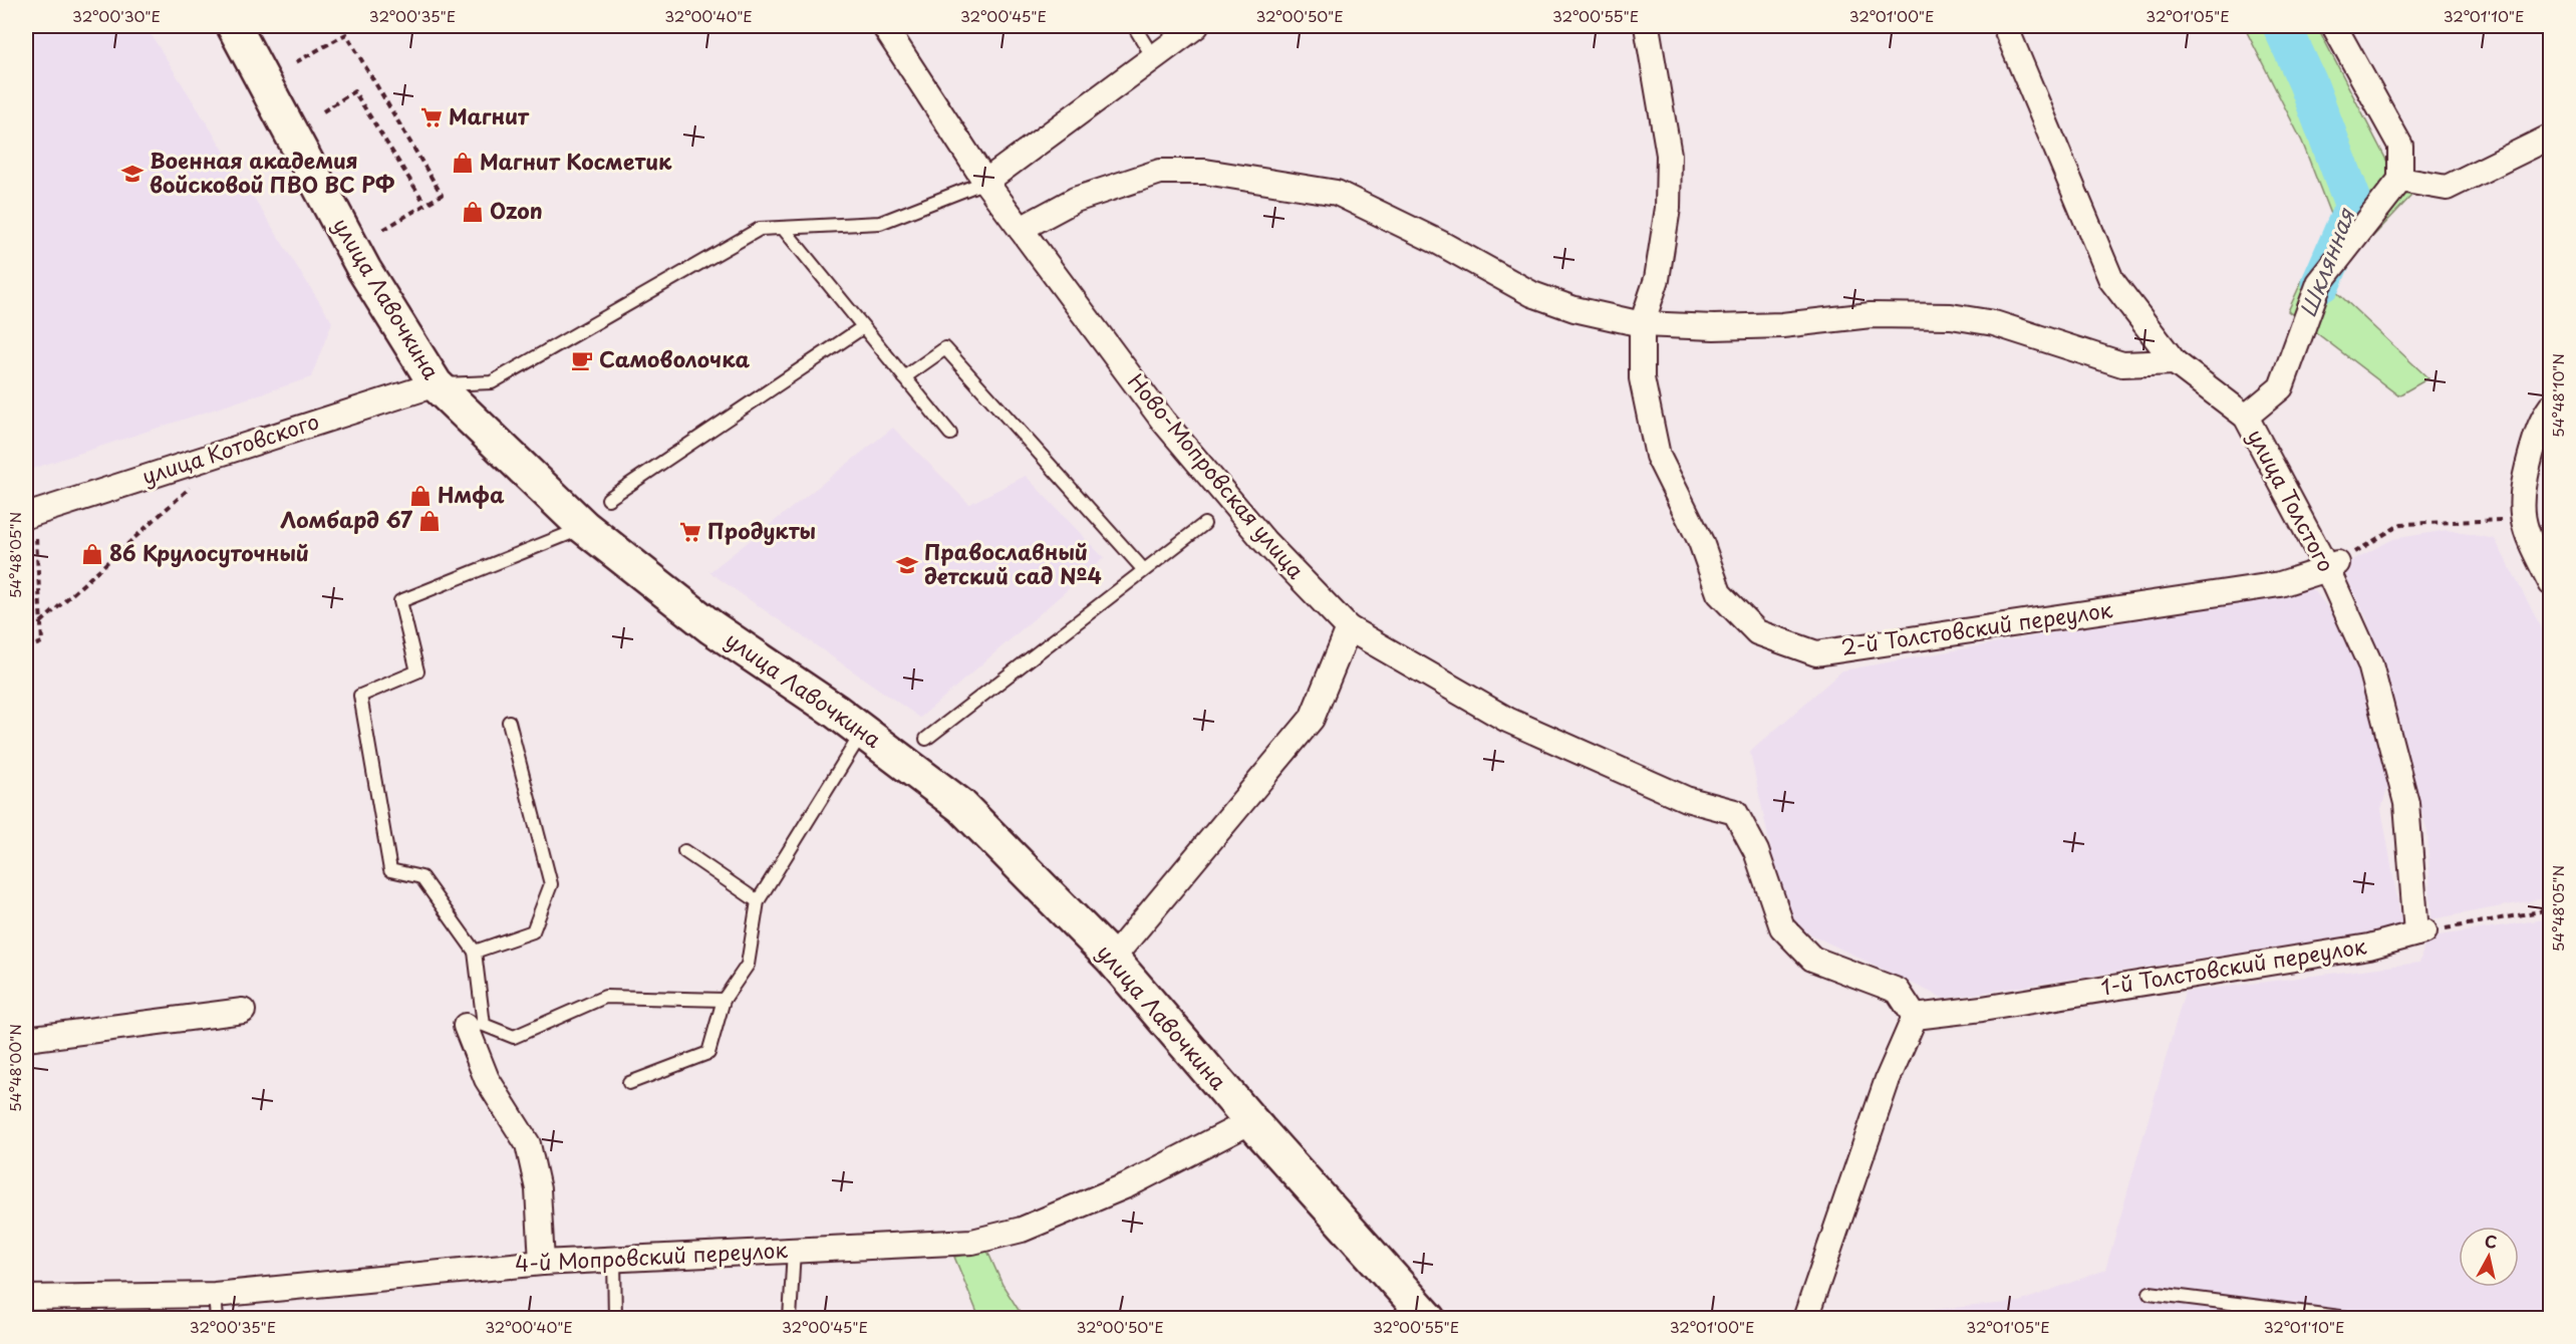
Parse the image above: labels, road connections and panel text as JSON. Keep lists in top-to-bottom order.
{
  "streets": {
    "main road": ["улица Лавочкина"],
    "street": [
      "улица Котовского",
      "Ново-Мопровская улица",
      "улица Толстого",
      "2-й Толстовский переулок",
      "1-й Толстовский переулок",
      "4-й Мопровский переулок"
    ]
  },
  "crossings": [
    ["улица Лавочкина", "улица Котовского"],
    ["улица Лавочкина", "4-й Мопровский переулок"],
    ["Ново-Мопровская улица", "1-й Толстовский переулок"],
    ["улица Толстого", "2-й Толстовский переулок"],
    ["улица Толстого", "1-й Толстовский переулок"]
  ],
  "water": ["Шклянная"],
  "places": {
    "supermarket": ["Магнит", "Продукты"],
    "shop": [
      "Магнит Косметик",
      "Ozon",
      "Нмфа",
      "Ломбард 67",
      "86 Крулосуточный"
    ],
    "school or university": ["Военная академия войсковой ПВО ВС РФ", "Православный детский сад №4"],
    "cafe": ["Самоволочка"]
  },
  "north": "top",
  "coordinates": [
    "32°00'30\"E",
    "32°00'35\"E",
    "32°00'40\"E",
    "32°00'45\"E",
    "32°00'50\"E",
    "32°00'55\"E",
    "32°01'00\"E",
    "32°01'05\"E",
    "32°01'10\"E",
    "54°48'10\"N",
    "54°48'05\"N",
    "54°48'00\"N"
  ]
}
